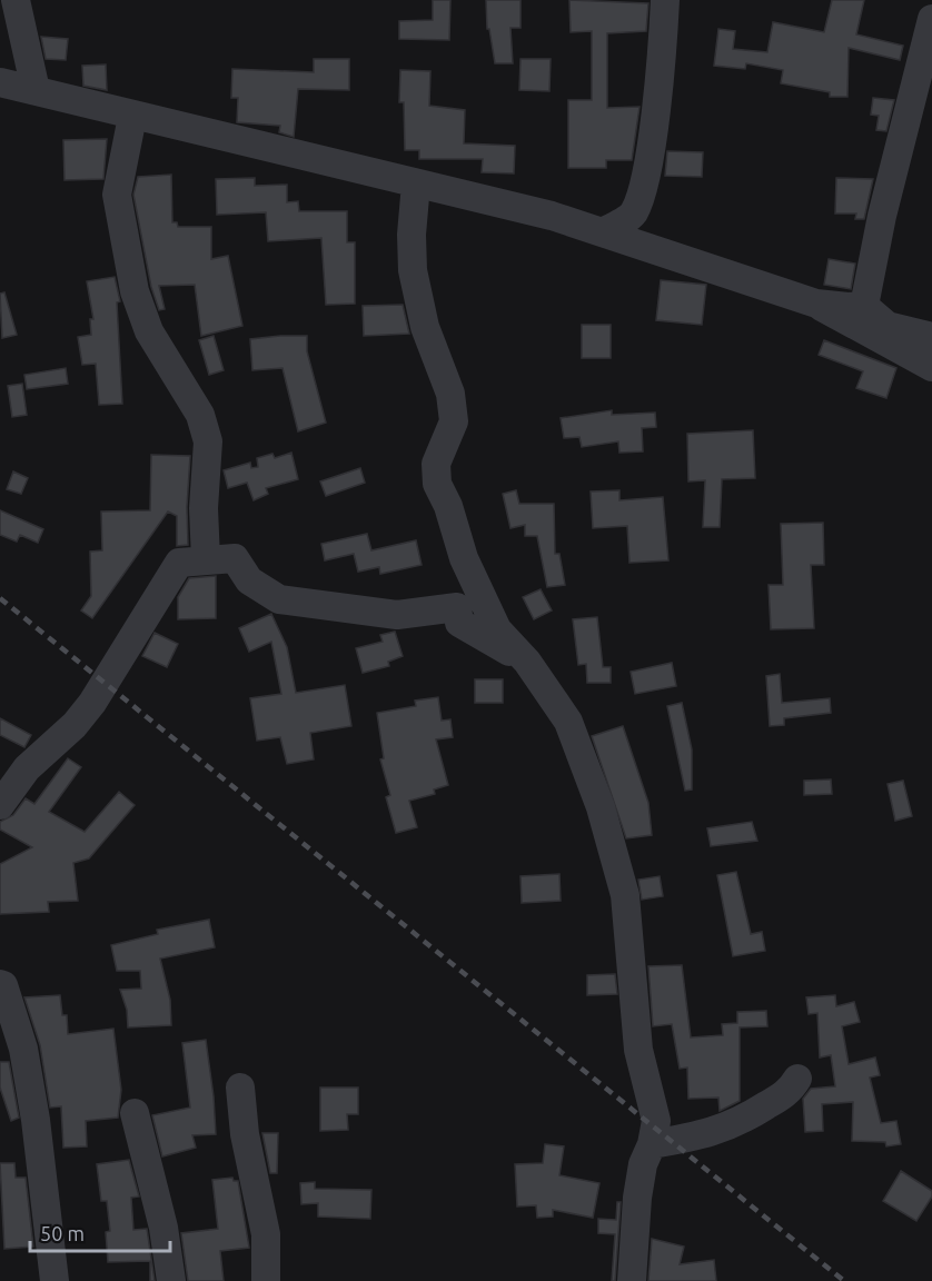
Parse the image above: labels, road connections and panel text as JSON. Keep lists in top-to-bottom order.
{
  "scale_bar": "50 m"
}
